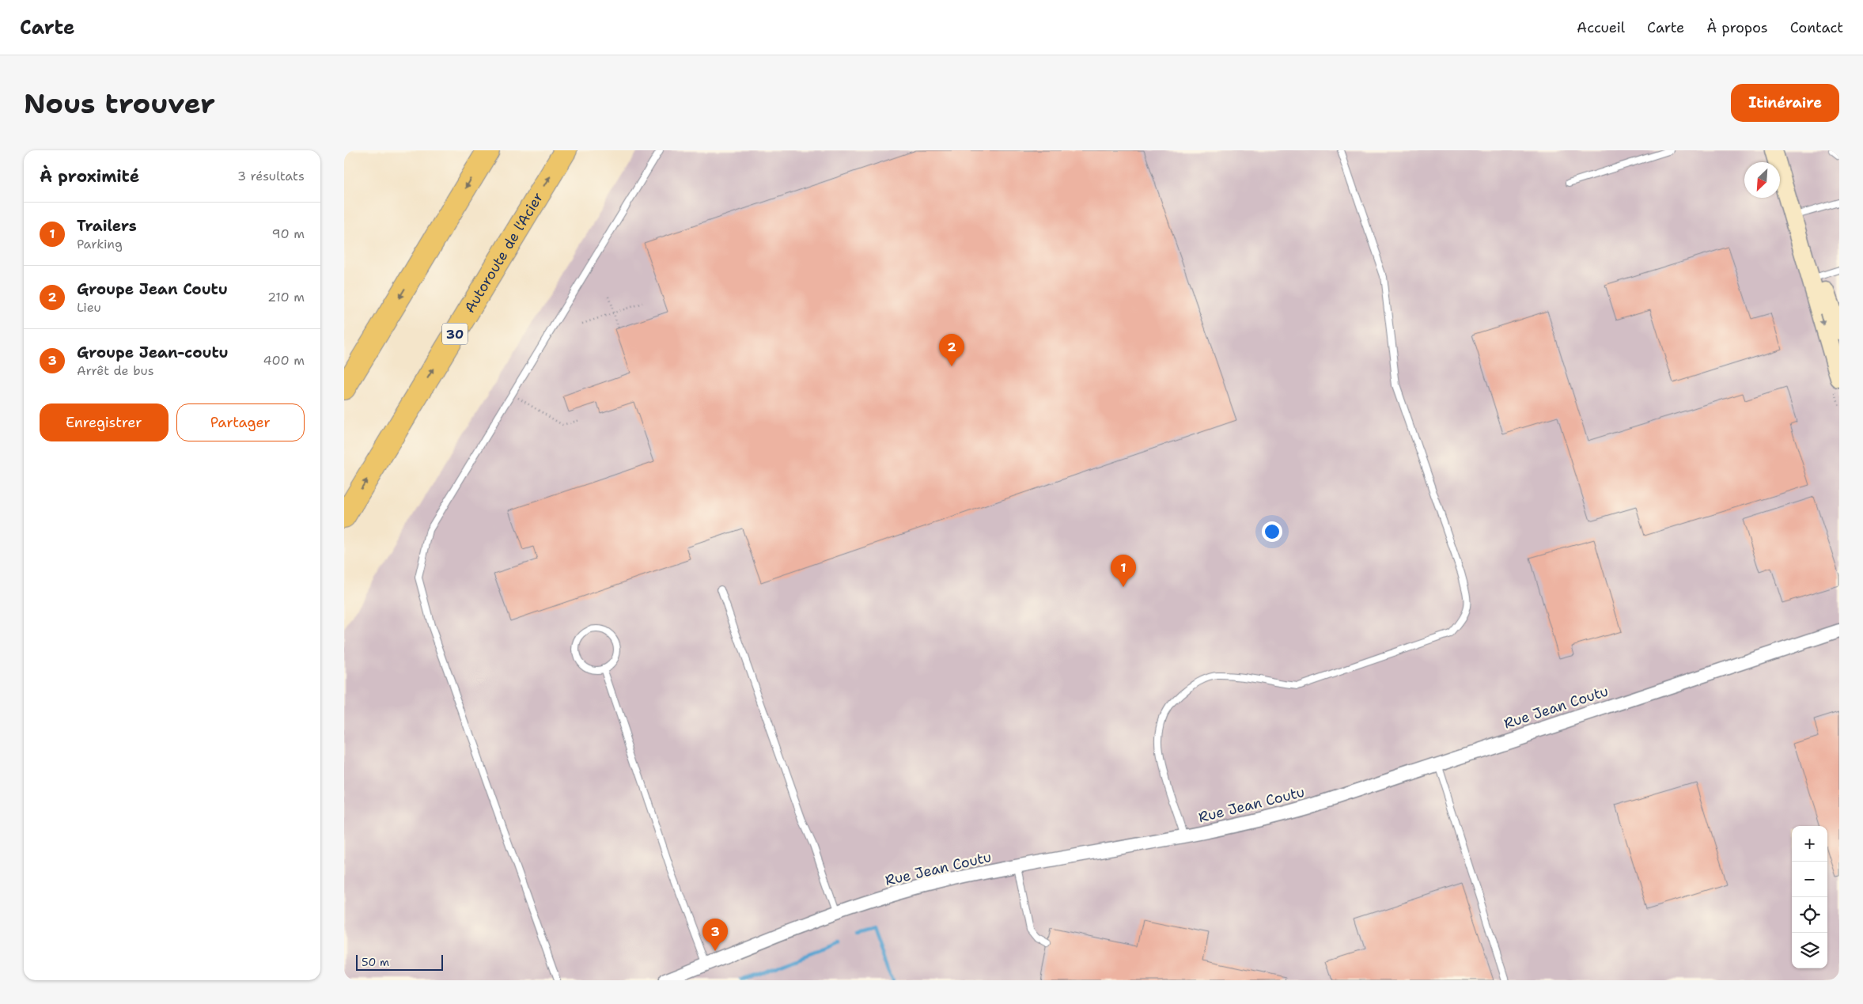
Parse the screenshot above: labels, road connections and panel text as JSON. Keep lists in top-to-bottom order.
{
  "streets": {
    "highway": ["Autoroute de l'Acier", "30"],
    "street": ["Rue Jean Coutu"]
  },
  "scale_bar": "50 m",
  "north": "bottom left",
  "page": {
    "header": "Carte",
    "nav": [
      "Accueil",
      "Carte",
      "À propos",
      "Contact"
    ],
    "buttons": [
      "Itinéraire",
      ["Enregistrer", "Partager"]
    ],
    "title": "Nous trouver",
    "heading": ["À proximité", "3 résultats"],
    "list": [
      {
        "mark": "1",
        "name": "Trailers",
        "note": "Parking",
        "value": "90 m"
      },
      {
        "mark": "2",
        "name": "Groupe Jean Coutu",
        "note": "Lieu",
        "value": "210 m"
      },
      {
        "mark": "3",
        "name": "Groupe Jean-coutu",
        "note": "Arrêt de bus",
        "value": "400 m"
      }
    ],
    "pins": ["2", "1", "3"],
    "map_buttons": ["+", "−"],
    "scale": "50 m"
  }
}
